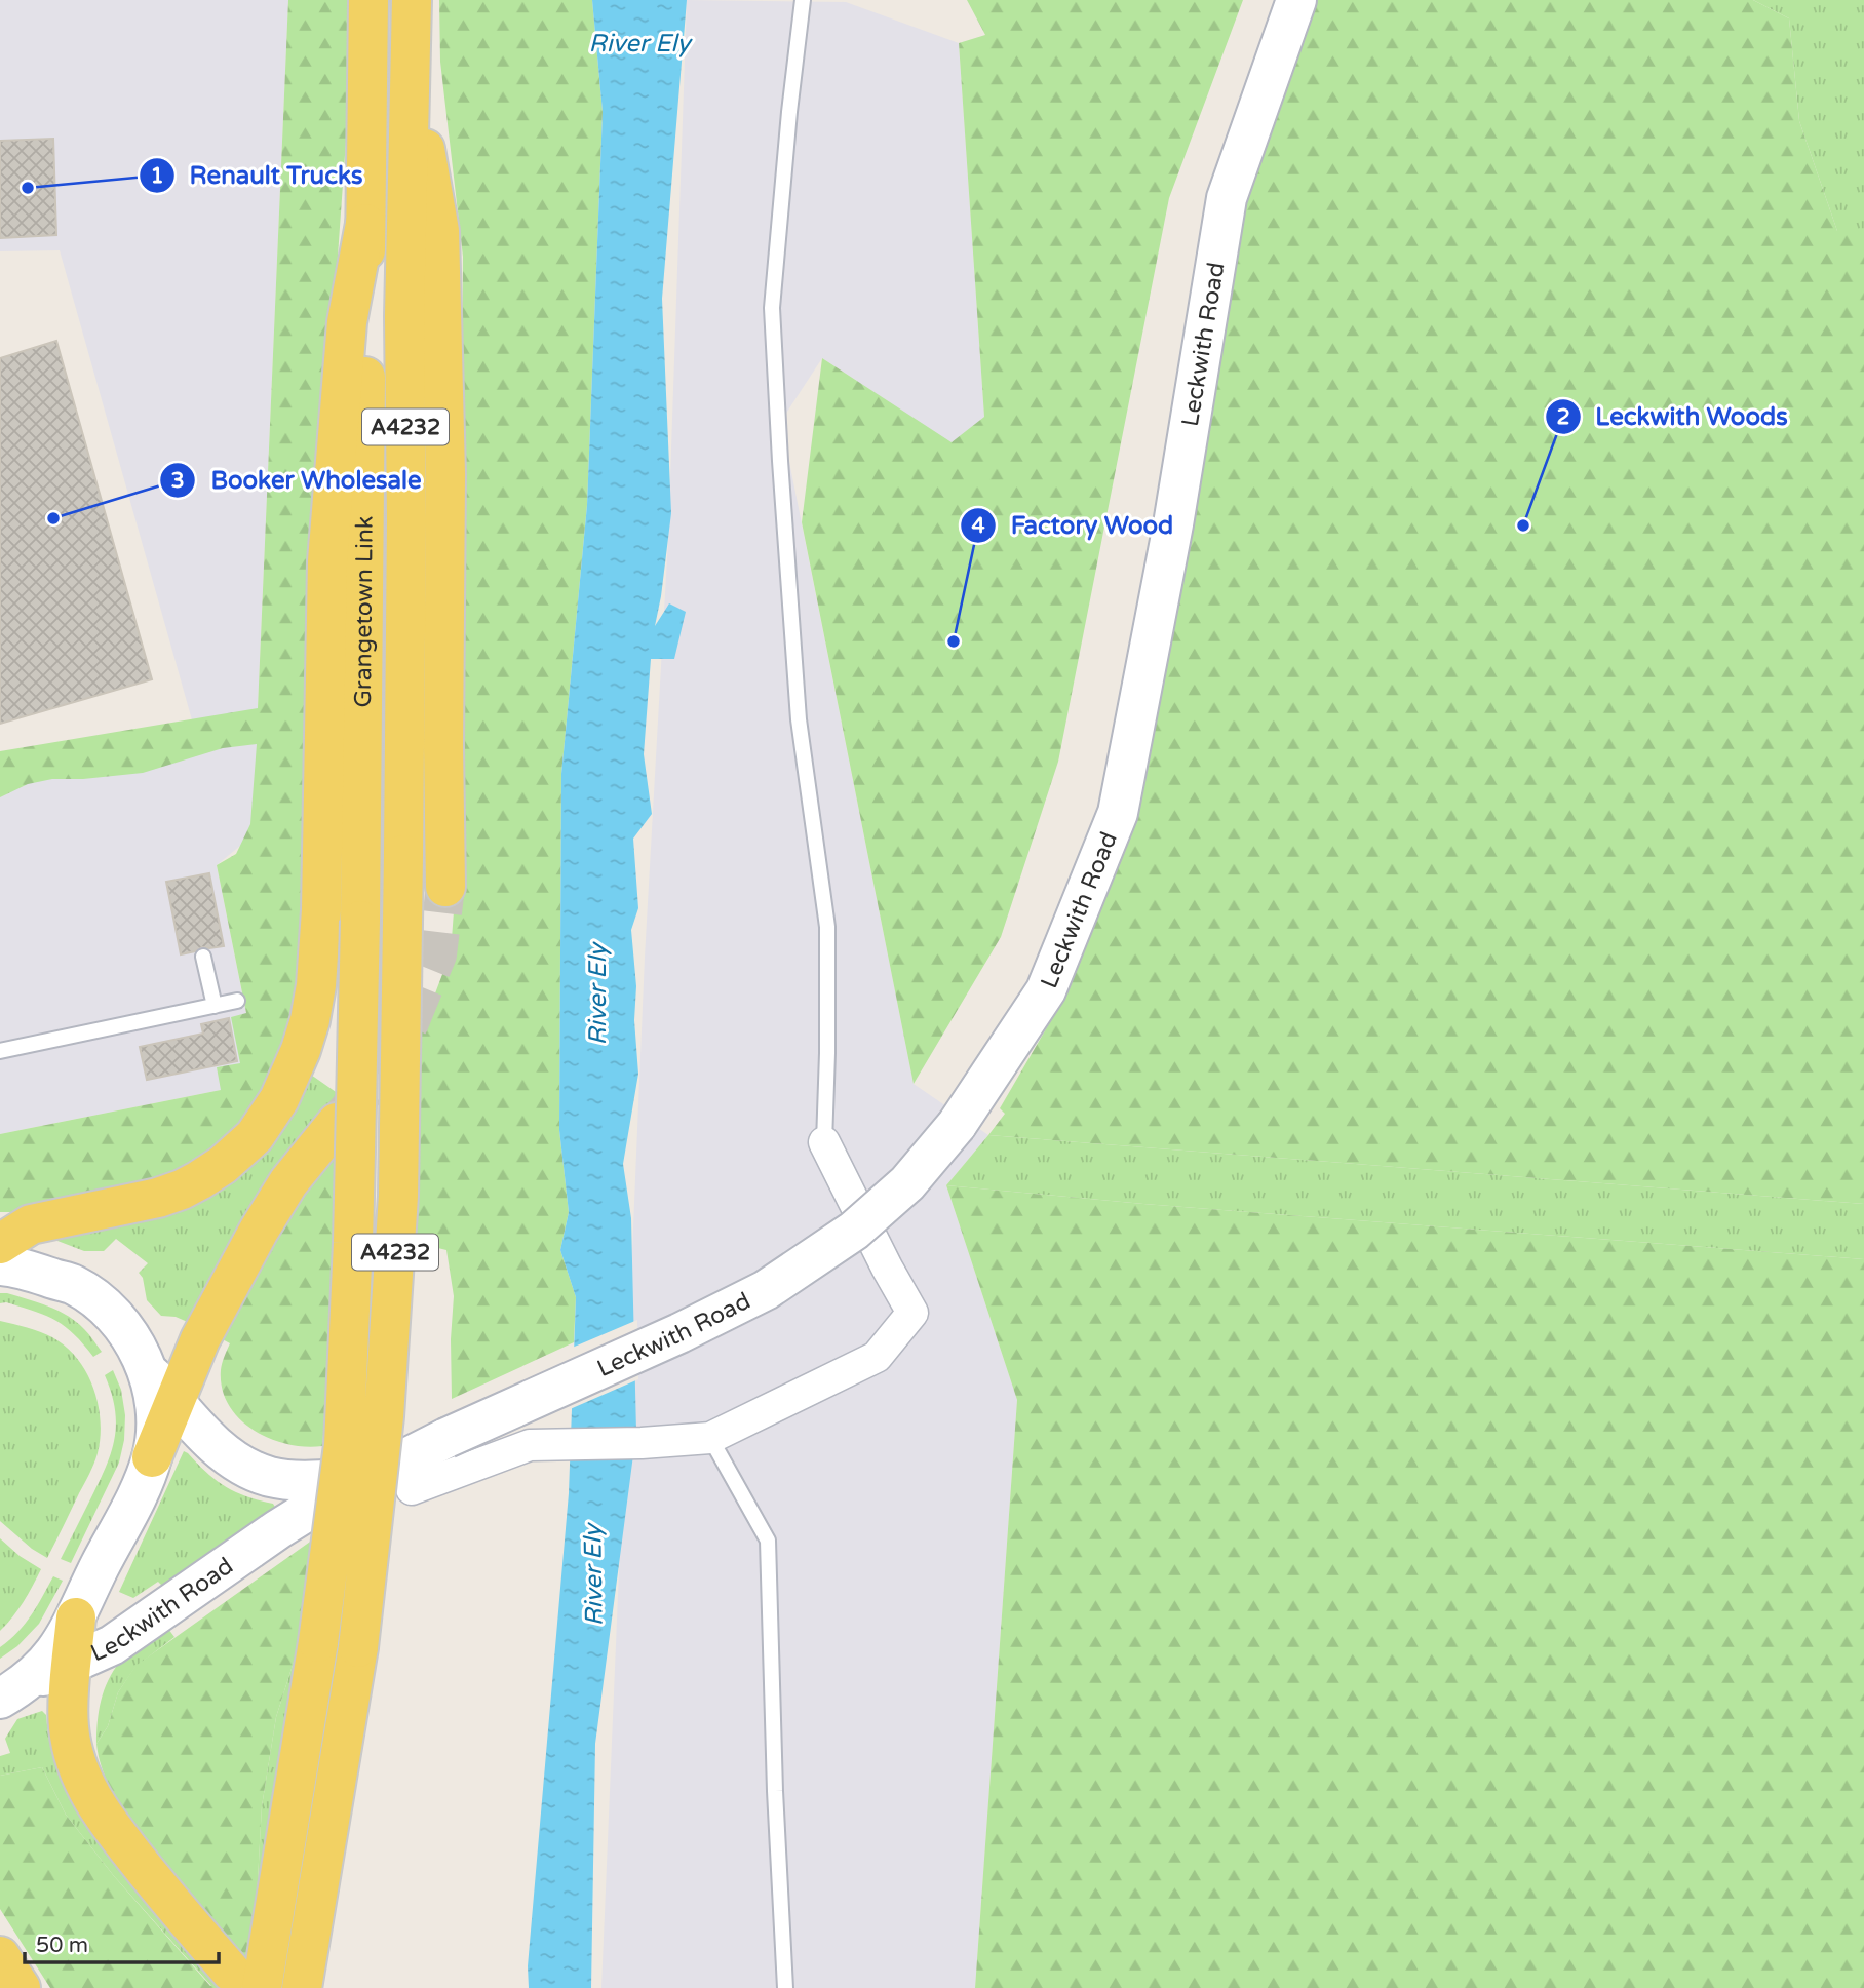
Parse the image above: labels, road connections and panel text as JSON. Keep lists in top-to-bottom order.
{
  "streets": {
    "main road": ["Leckwith Road", "A4232", "Grangetown Link"]
  },
  "water": ["River Ely"],
  "places": [
    "Renault Trucks",
    "Booker Wholesale",
    "Leckwith Woods",
    "Factory Wood"
  ],
  "scale_bar": "50 m"
}
